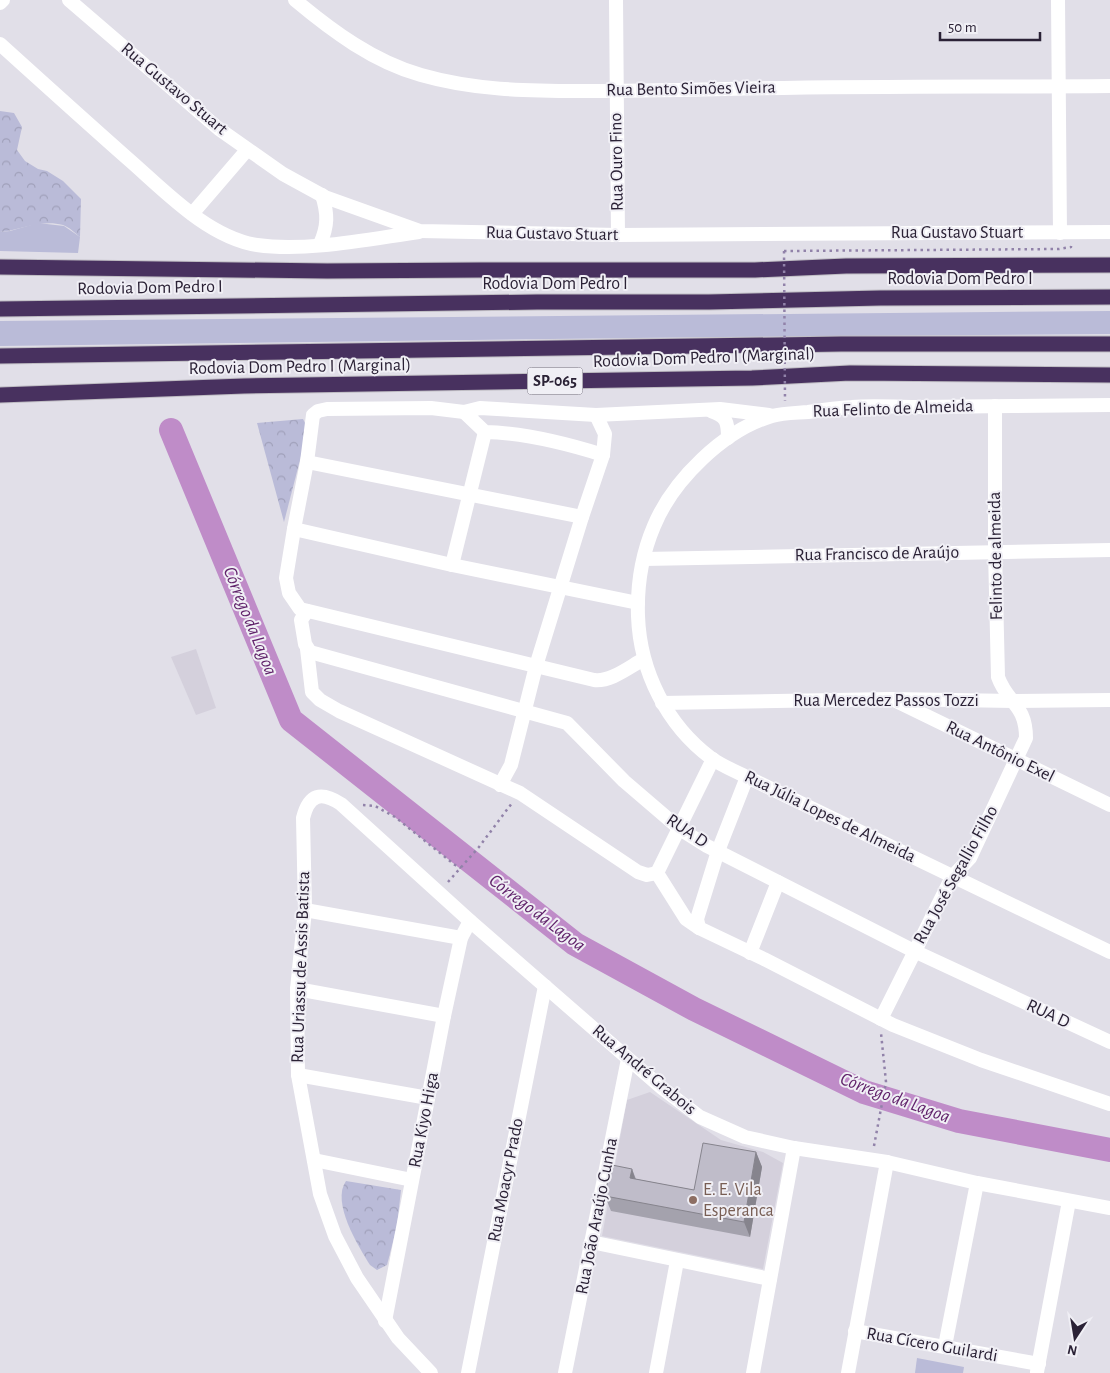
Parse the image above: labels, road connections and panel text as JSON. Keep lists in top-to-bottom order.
{
  "streets": {
    "highway": ["Rodovia Dom Pedro I", "Rodovia Dom Pedro I (Marginal)", "SP-065"],
    "street": [
      "Rua Gustavo Stuart",
      "Rua Bento Simões Vieira",
      "Rua Ouro Fino",
      "Rua Felinto de Almeida",
      "Rua Francisco de Araújo",
      "Felinto de almeida",
      "Rua Mercedez Passos Tozzi",
      "Rua Antônio Exel",
      "Rua Júlia Lopes de Almeida",
      "RUA D",
      "Rua José Segallio Filho",
      "Rua Uriassu de Assis Batista",
      "Rua André Grabois",
      "Rua Kiyo Higa",
      "Rua Moacyr Prado",
      "Rua João Araújo Cunha",
      "Rua Cícero Guilardi"
    ]
  },
  "crossings": [
    ["Rua Gustavo Stuart", "Rua Ouro Fino"],
    ["Rua Bento Simões Vieira", "Rua Ouro Fino"],
    ["Rua Felinto de Almeida", "Rua Francisco de Araújo"],
    ["Rua Felinto de Almeida", "Felinto de almeida"],
    ["Rua Felinto de Almeida", "Rua Júlia Lopes de Almeida"],
    ["Rua Francisco de Araújo", "Felinto de almeida"],
    ["Felinto de almeida", "Rua Mercedez Passos Tozzi"],
    ["Felinto de almeida", "Rua José Segallio Filho"],
    ["Rua Mercedez Passos Tozzi", "Rua Antônio Exel"],
    ["Rua Mercedez Passos Tozzi", "Rua Júlia Lopes de Almeida"],
    ["Rua Mercedez Passos Tozzi", "Rua José Segallio Filho"],
    ["Rua Antônio Exel", "Rua José Segallio Filho"],
    ["Rua Júlia Lopes de Almeida", "Rua José Segallio Filho"],
    ["RUA D", "Rua José Segallio Filho"],
    ["Rua Uriassu de Assis Batista", "Rua André Grabois"],
    ["Rua Uriassu de Assis Batista", "Rua Kiyo Higa"],
    ["Rua André Grabois", "Rua Kiyo Higa"],
    ["Rua André Grabois", "Rua Moacyr Prado"],
    ["Rua André Grabois", "Rua João Araújo Cunha"]
  ],
  "water": ["Córrego da Lagoa"],
  "places": ["E. E. Vila Esperanca"],
  "scale_bar": "50 m",
  "north": "bottom"
}
